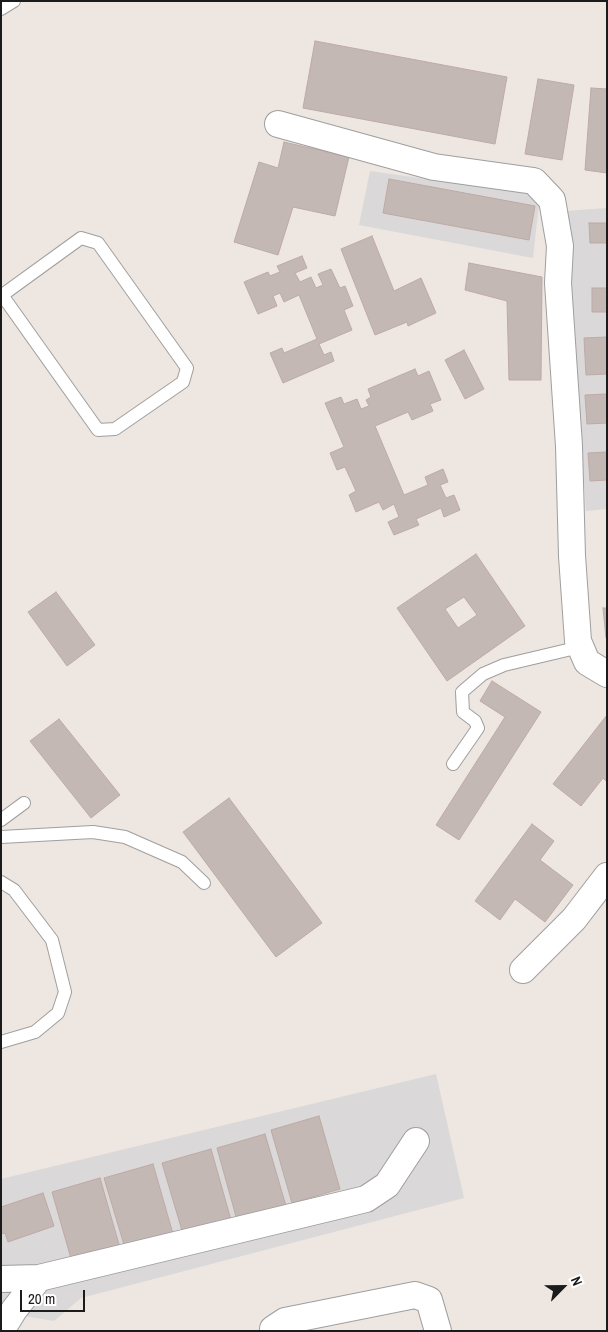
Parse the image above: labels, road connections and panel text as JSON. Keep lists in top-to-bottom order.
{
  "scale_bar": "20 m",
  "north": "top right"
}
